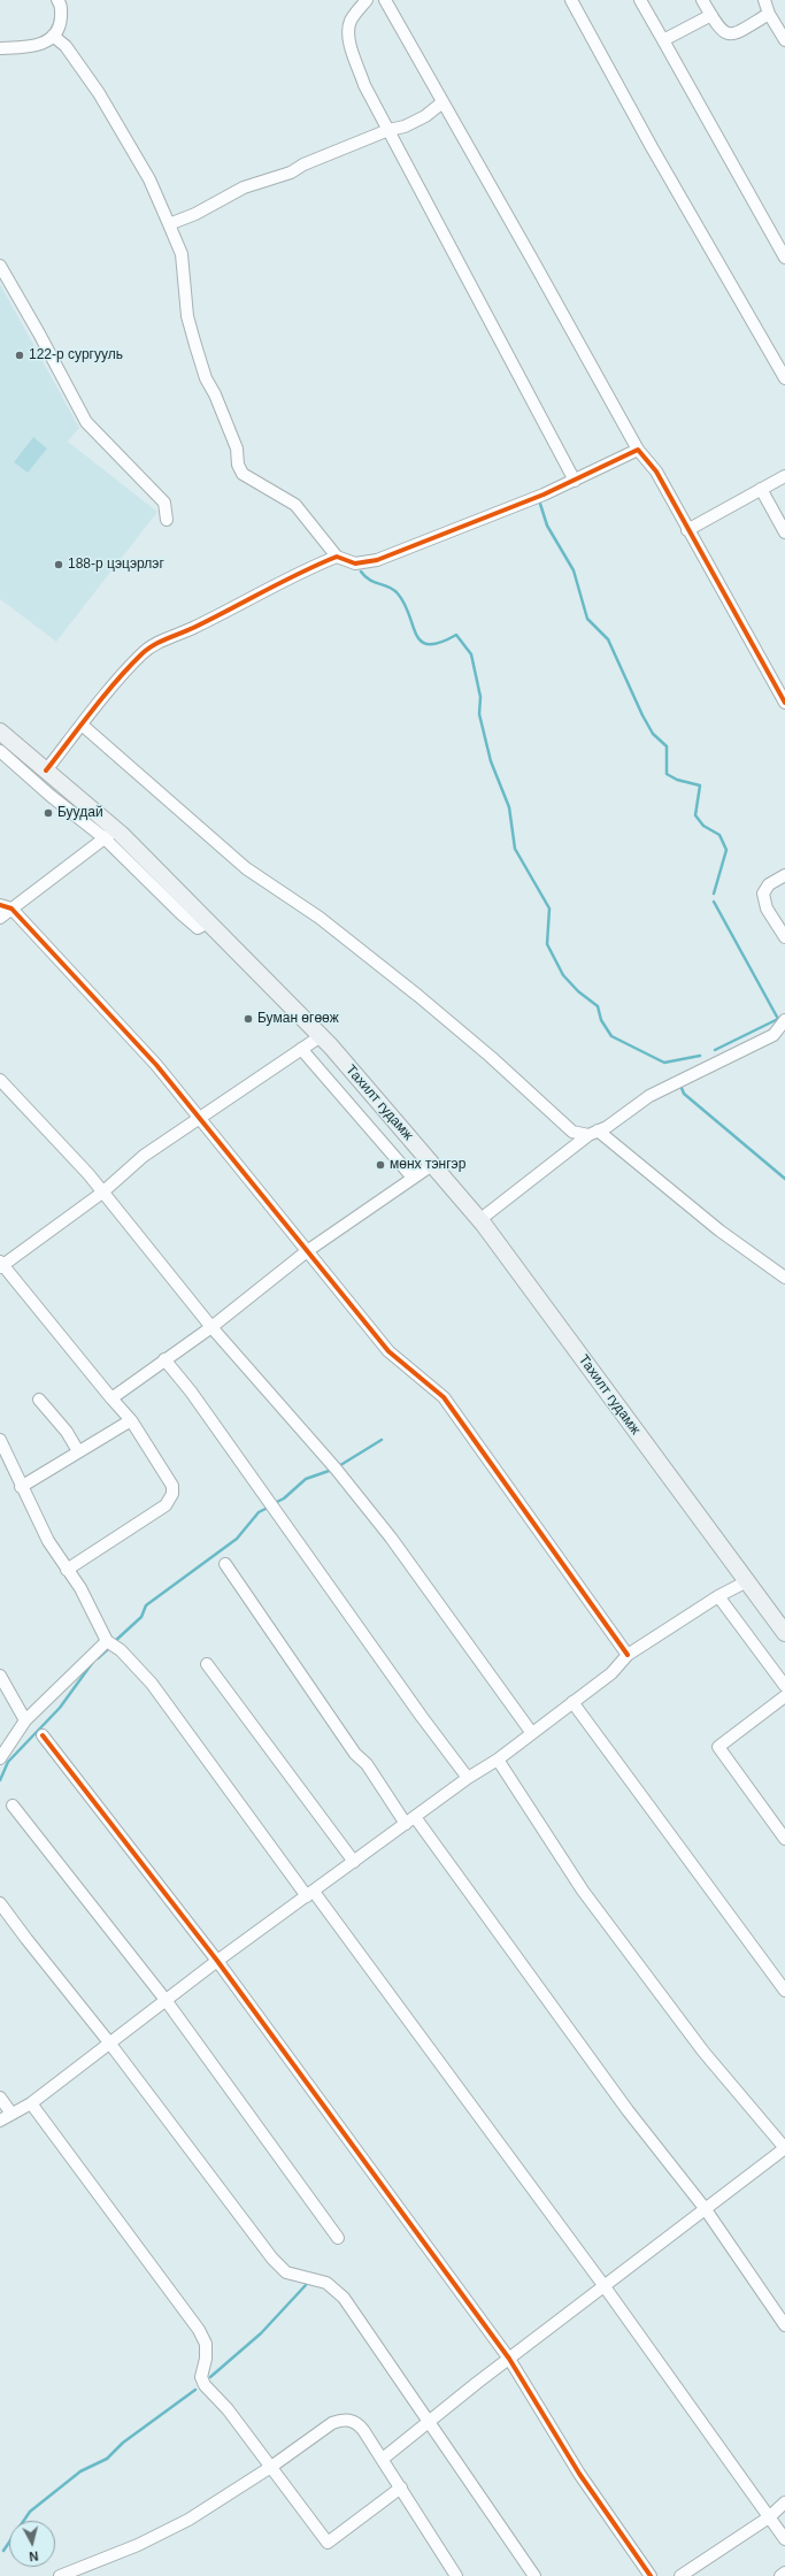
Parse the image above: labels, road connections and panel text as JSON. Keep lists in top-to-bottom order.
{
  "streets": {
    "main road": ["Тахилт гудамж"]
  },
  "places": [
    "122-р сургууль",
    "188-р цэцэрлэг",
    "Буудай",
    "Буман өгөөж",
    "мөнх тэнгэр"
  ],
  "north": "bottom"
}
